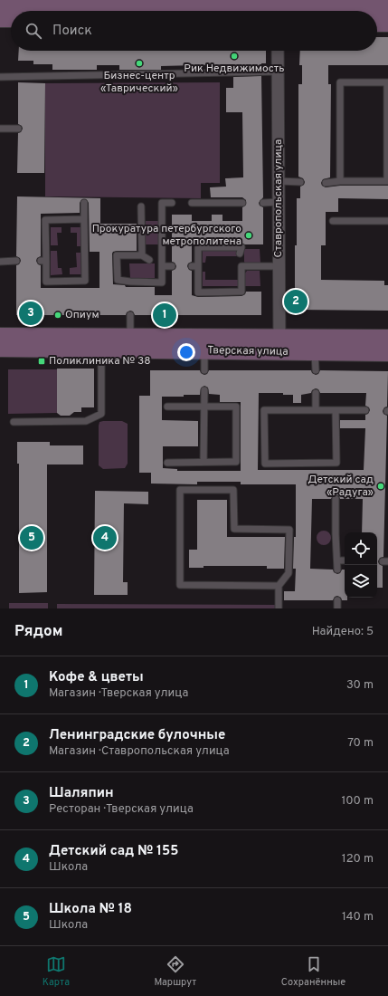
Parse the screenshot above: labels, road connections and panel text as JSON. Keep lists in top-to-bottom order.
{
  "streets": {
    "street": ["Ставропольская улица", "Тверская улица"]
  },
  "crossings": [
    ["Ставропольская улица", "Тверская улица"]
  ],
  "places": {
    "other": [
      "Рик Недвижимость",
      "Бизнес-центр «Таврический»",
      "Прокуратура петербургского метрополитена",
      "Опиум",
      "Детский сад «Радуга»"
    ],
    "transit": ["Поликлиника № 38"]
  },
  "page": {
    "search": "Поиск",
    "pins": [
      "2",
      "3",
      "1",
      "4",
      "5"
    ],
    "heading": ["Рядом", "Найдено: 5"],
    "list": [
      {
        "mark": "1",
        "name": "Кофе & цветы",
        "note": "Магазин · Тверская улица",
        "value": "30 m"
      },
      {
        "mark": "2",
        "name": "Ленинградские булочные",
        "note": "Магазин · Ставропольская улица",
        "value": "70 m"
      },
      {
        "mark": "3",
        "name": "Шаляпин",
        "note": "Ресторан · Тверская улица",
        "value": "100 m"
      },
      {
        "mark": "4",
        "name": "Детский сад № 155",
        "note": "Школа",
        "value": "120 m"
      },
      {
        "mark": "5",
        "name": "Школа № 18",
        "note": "Школа",
        "value": "140 m"
      }
    ],
    "nav": ["Карта", "Маршрут", "Сохранённые"]
  }
}
